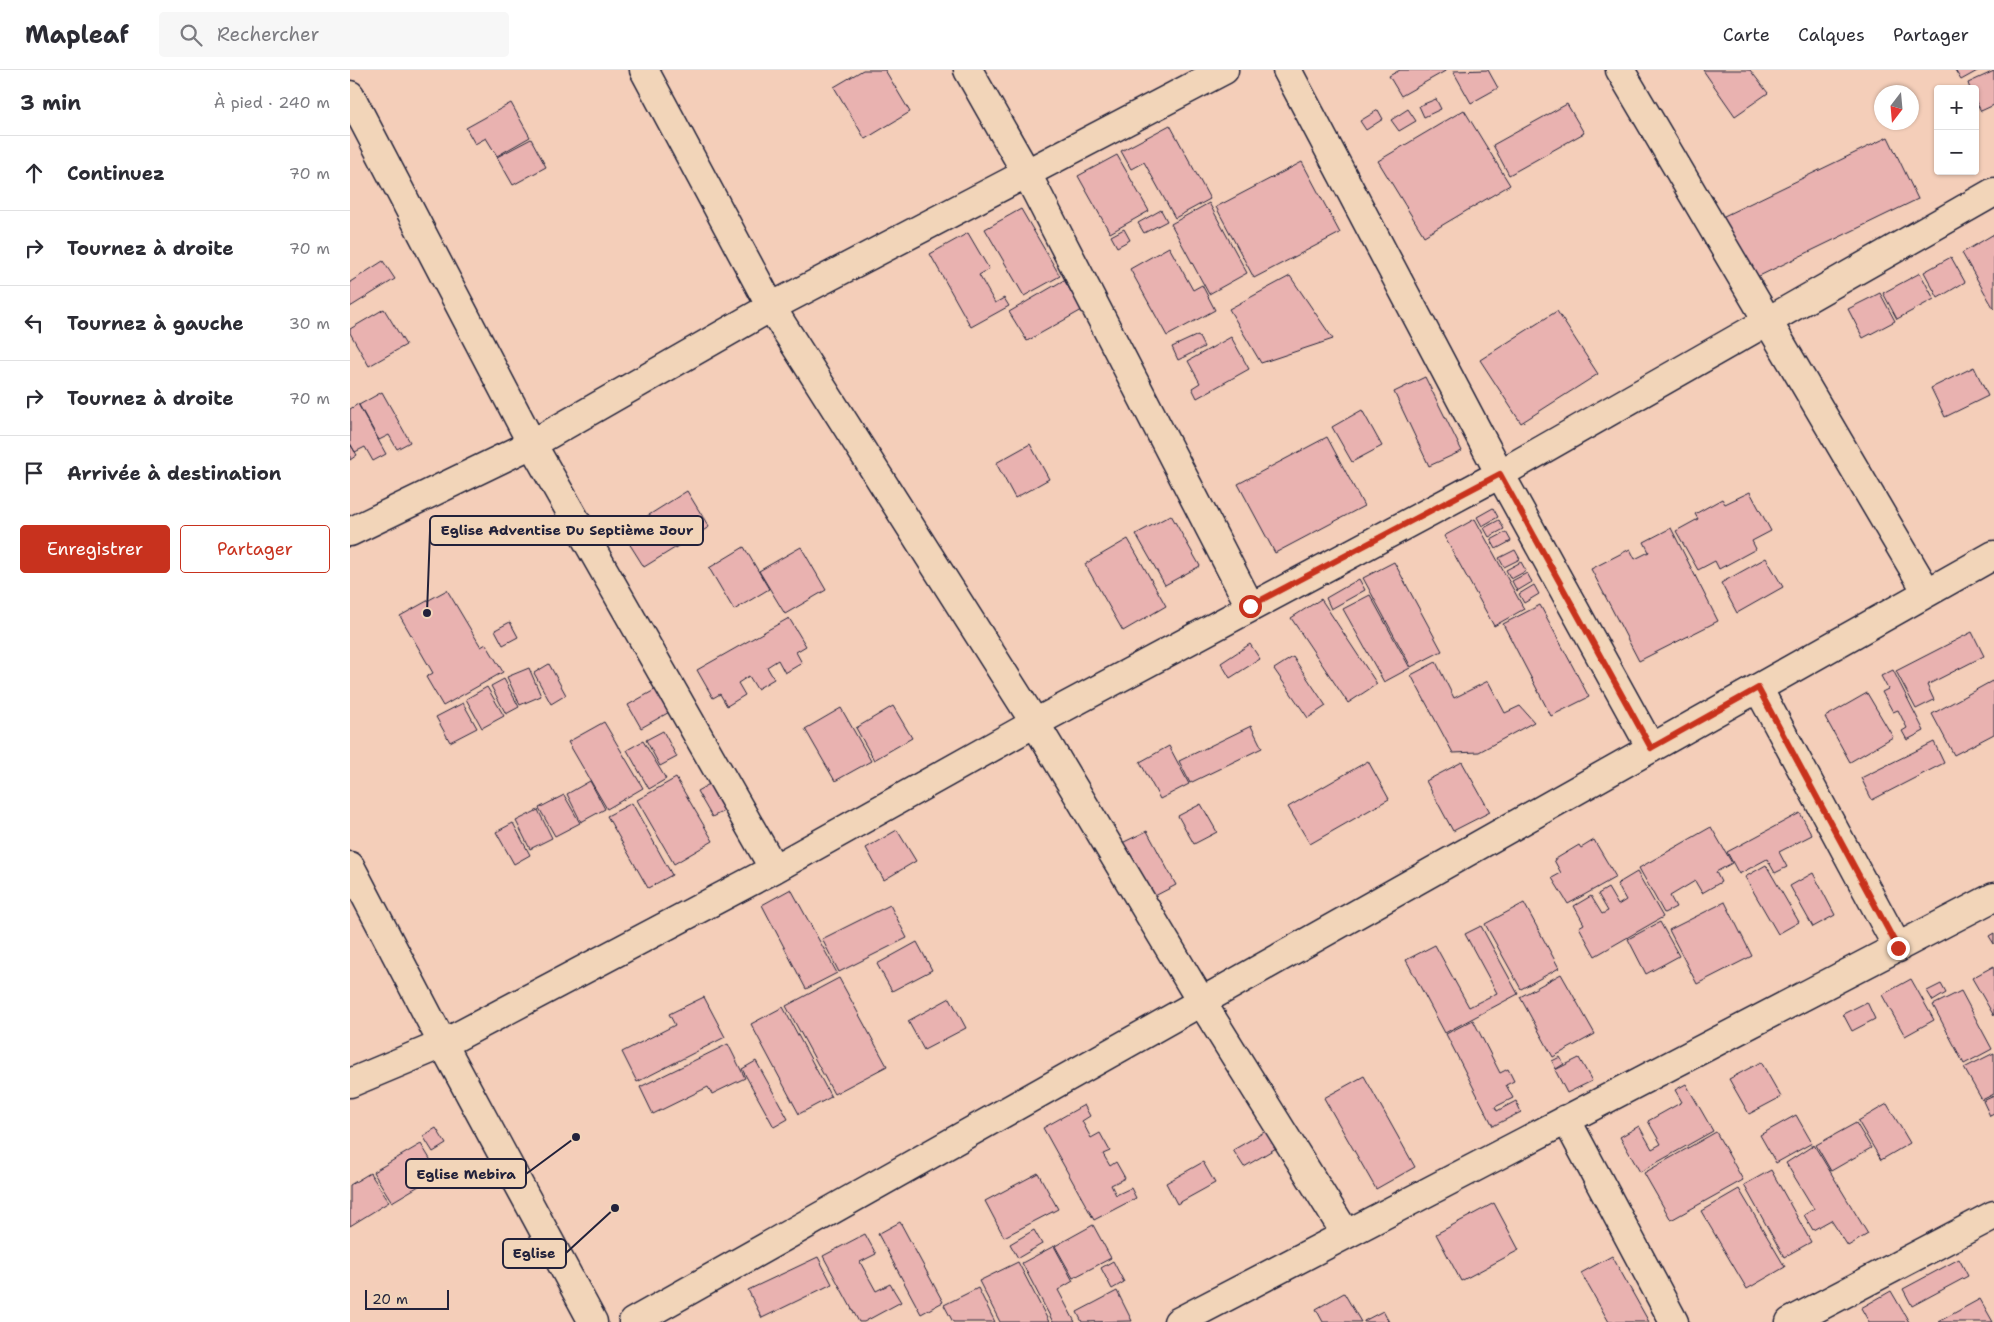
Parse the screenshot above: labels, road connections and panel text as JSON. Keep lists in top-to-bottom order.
{
  "places": ["Eglise Adventise Du Septième Jour", "Eglise Mebira", "Eglise"],
  "scale_bar": "20 m",
  "north": "bottom",
  "page": {
    "header": "Mapleaf",
    "search": "Rechercher",
    "nav": ["Carte", "Calques", "Partager"],
    "heading": ["3 min", "À pied · 240 m"],
    "map_buttons": ["+", "−"],
    "list": [
      ["Continuez", "70 m"],
      ["Tournez à droite", "70 m"],
      ["Tournez à gauche", "30 m"],
      ["Tournez à droite", "70 m"],
      "Arrivée à destination"
    ],
    "buttons": ["Enregistrer", "Partager"],
    "scale": "20 m"
  }
}
